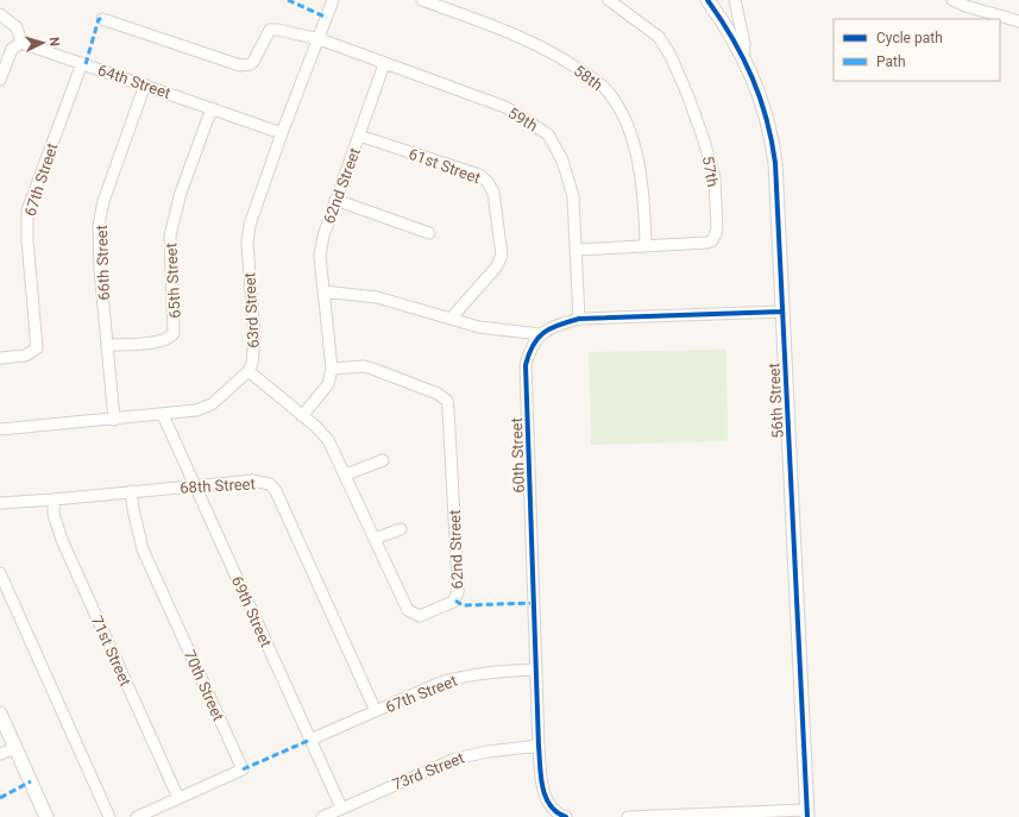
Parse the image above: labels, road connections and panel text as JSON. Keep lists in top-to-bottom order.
{
  "streets": {
    "street": [
      "58th",
      "64th Street",
      "59th",
      "61st Street",
      "57th",
      "67th Street",
      "62nd Street",
      "66th Street",
      "65th Street",
      "63rd Street",
      "56th Street",
      "60th Street",
      "68th Street",
      "69th Street",
      "71st Street",
      "70th Street",
      "73rd Street"
    ]
  },
  "crossings": [
    ["58th", "57th"],
    ["64th Street", "67th Street"],
    ["64th Street", "66th Street"],
    ["64th Street", "65th Street"],
    ["64th Street", "63rd Street"],
    ["59th", "57th"],
    ["59th", "62nd Street"],
    ["59th", "63rd Street"],
    ["61st Street", "62nd Street"],
    ["67th Street", "60th Street"],
    ["67th Street", "68th Street"],
    ["67th Street", "69th Street"],
    ["62nd Street", "63rd Street"],
    ["66th Street", "65th Street"],
    ["66th Street", "63rd Street"],
    ["63rd Street", "69th Street"],
    ["60th Street", "73rd Street"],
    ["68th Street", "69th Street"],
    ["68th Street", "71st Street"],
    ["68th Street", "70th Street"],
    ["69th Street", "73rd Street"],
    ["71st Street", "70th Street"]
  ],
  "legend": ["Cycle path", "Path"],
  "north": "right"
}
